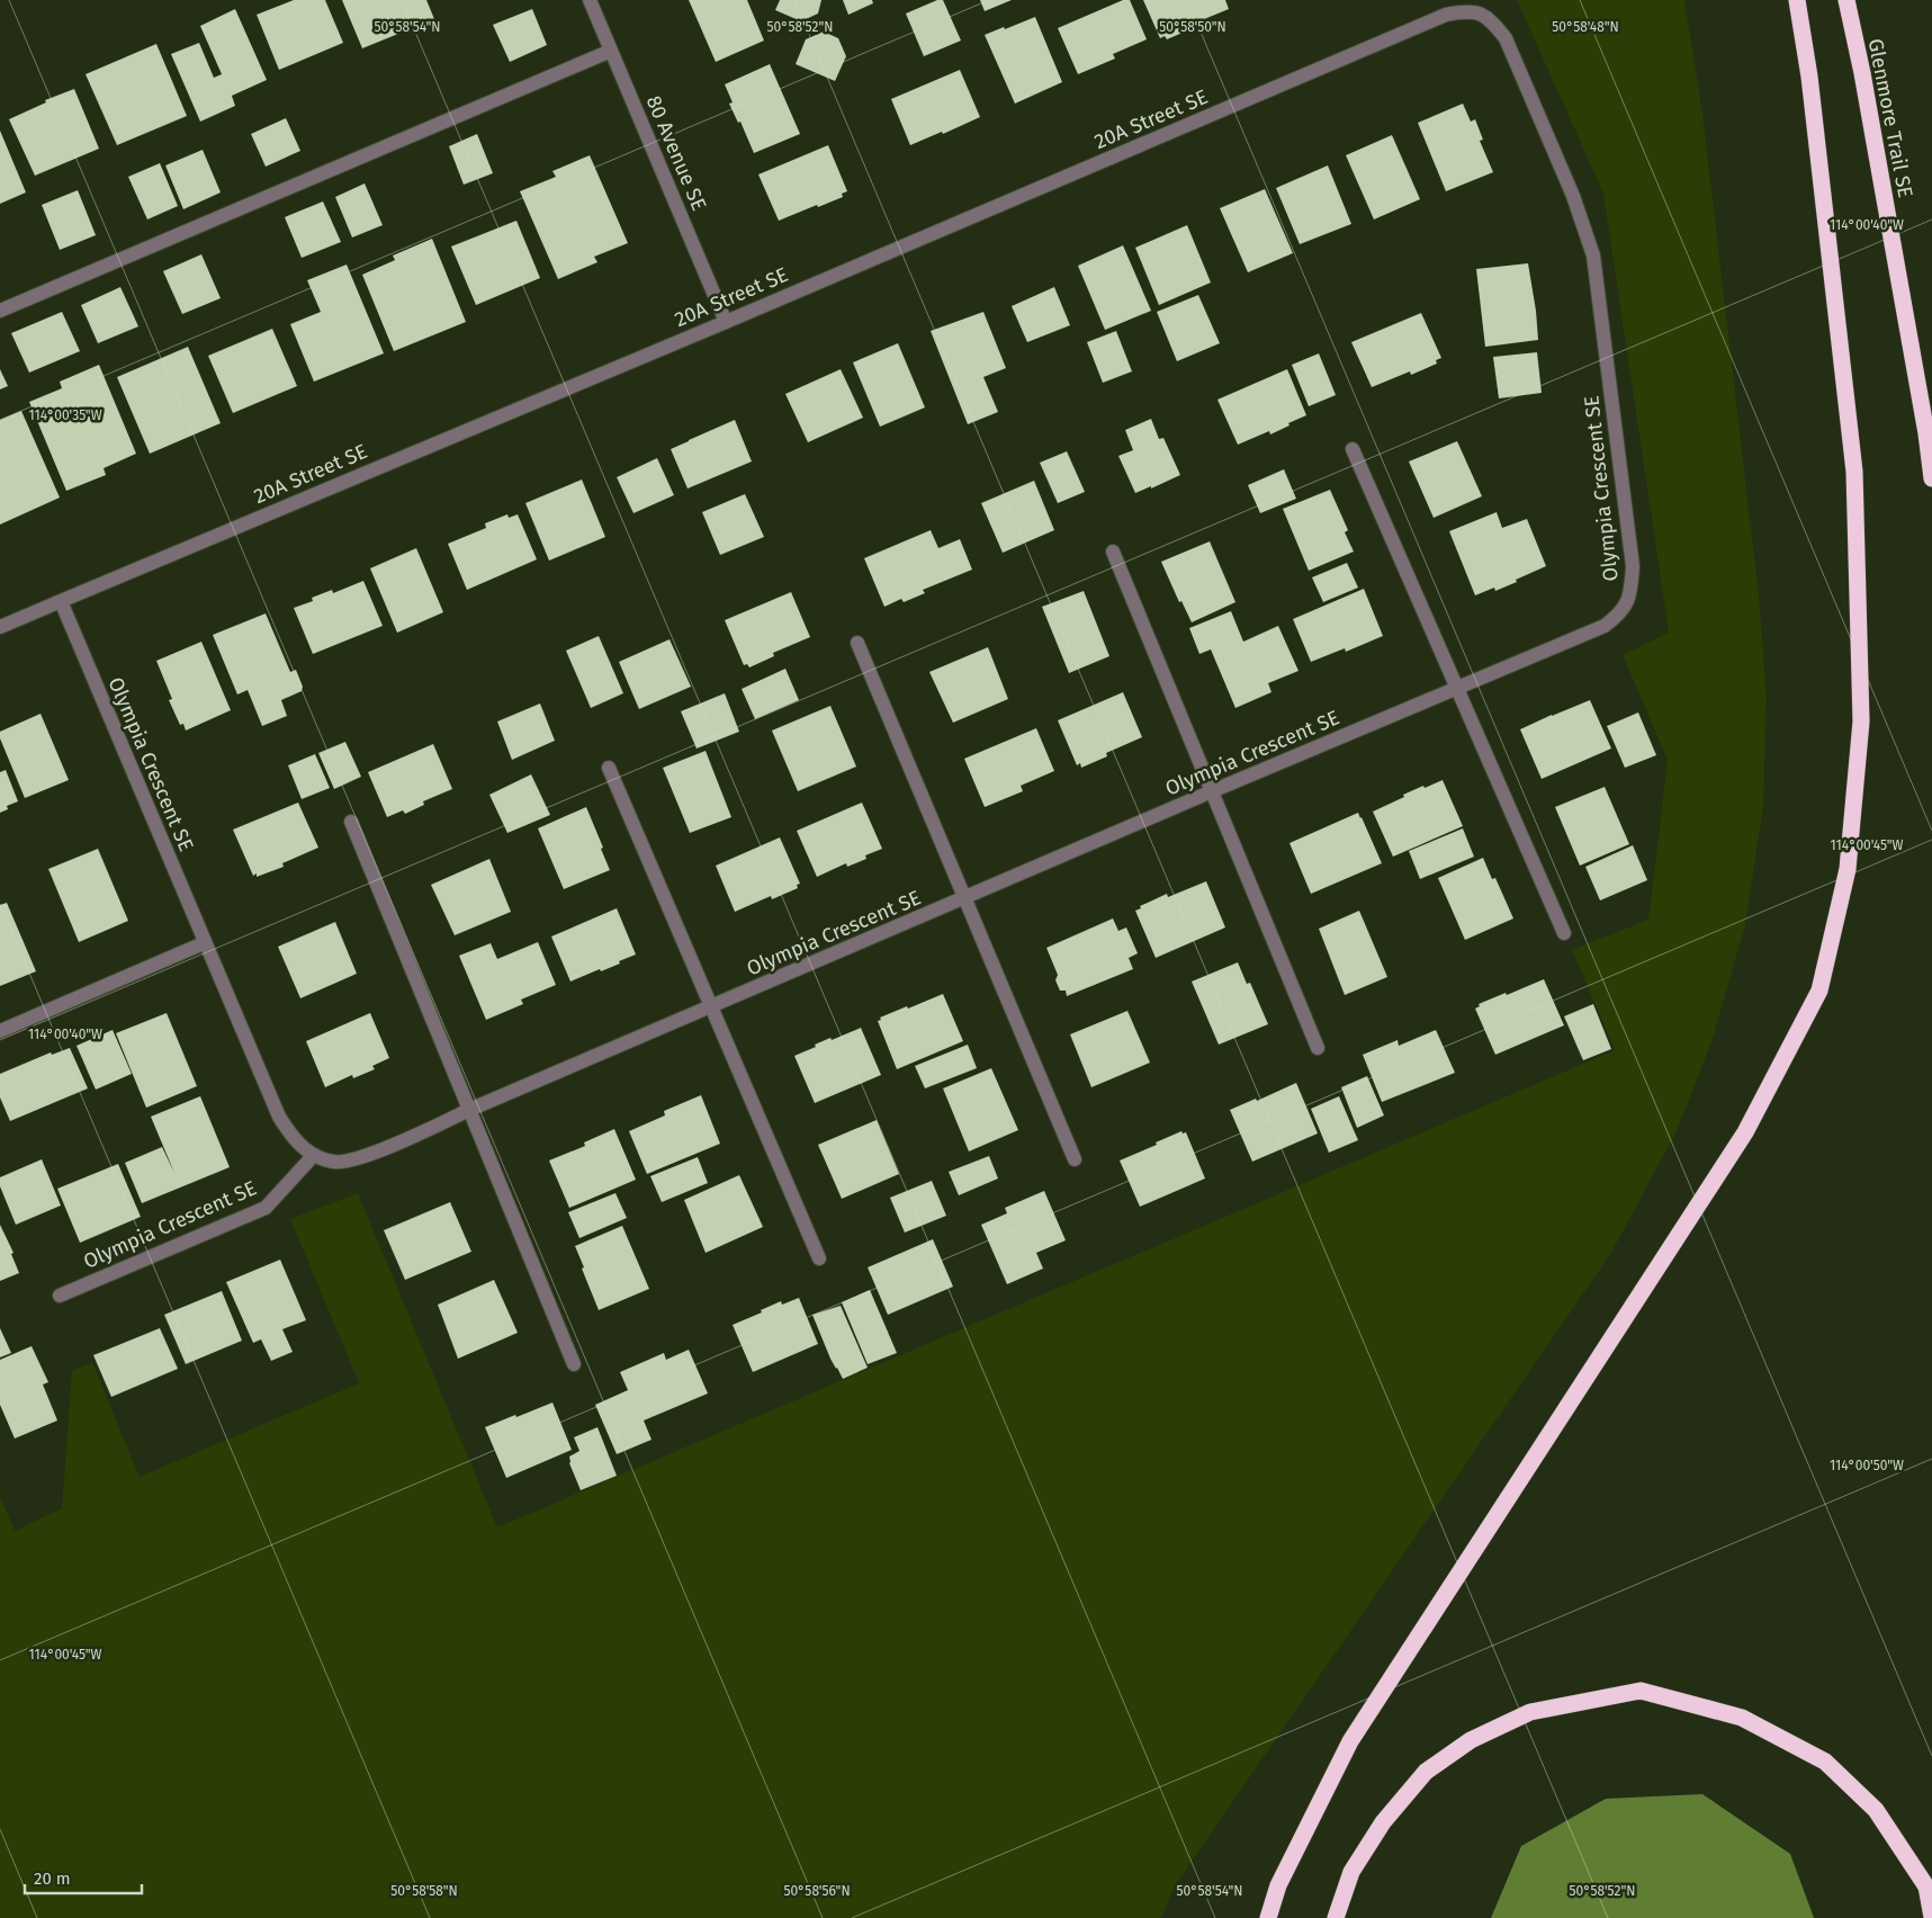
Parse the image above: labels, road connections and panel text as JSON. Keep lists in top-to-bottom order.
{
  "streets": {
    "highway": ["Glenmore Trail SE"],
    "street": ["20A Street SE", "80 Avenue SE", "Olympia Crescent SE"]
  },
  "crossings": [
    ["20A Street SE", "80 Avenue SE"],
    ["20A Street SE", "Olympia Crescent SE"]
  ],
  "scale_bar": "20 m",
  "coordinates": [
    "50°58'54\"N",
    "50°58'52\"N",
    "50°58'50\"N",
    "50°58'48\"N",
    "114°00'40\"W",
    "114°00'35\"W",
    "114°00'45\"W",
    "114°00'50\"W",
    "50°58'58\"N",
    "50°58'56\"N"
  ]
}
